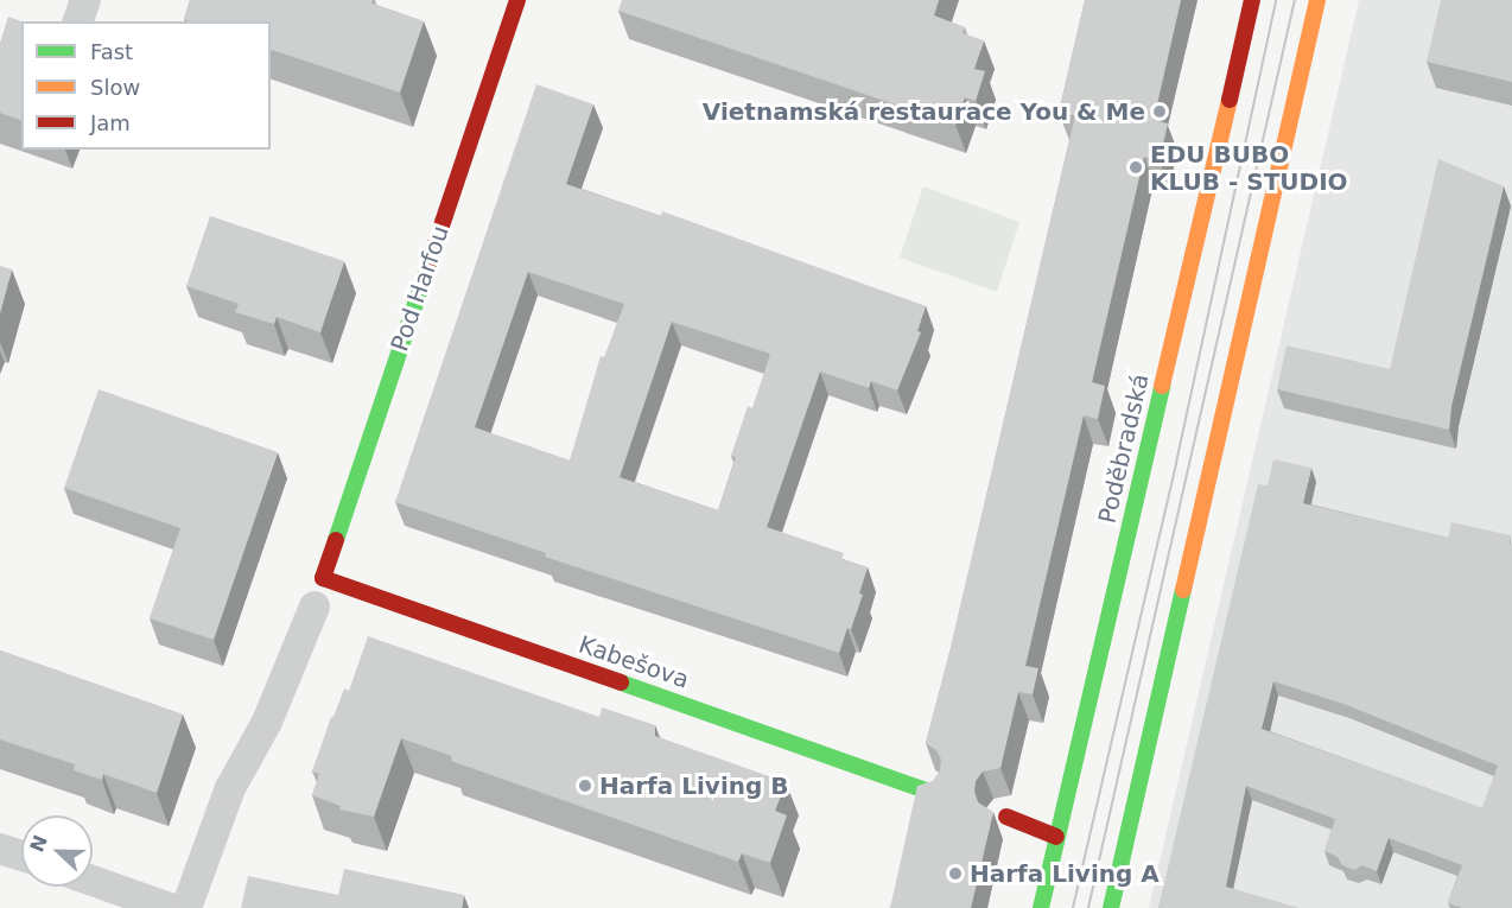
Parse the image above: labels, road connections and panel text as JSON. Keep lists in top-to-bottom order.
{
  "streets": {
    "main road": ["Pod Harfou", "Poděbradská", "Kabešova"]
  },
  "crossings": [
    ["Pod Harfou", "Kabešova"]
  ],
  "places": [
    "Vietnamská restaurace You & Me",
    "EDU BUBO KLUB - STUDIO",
    "Harfa Living B",
    "Harfa Living A"
  ],
  "legend": ["Fast", "Slow", "Jam"],
  "north": "left"
}
